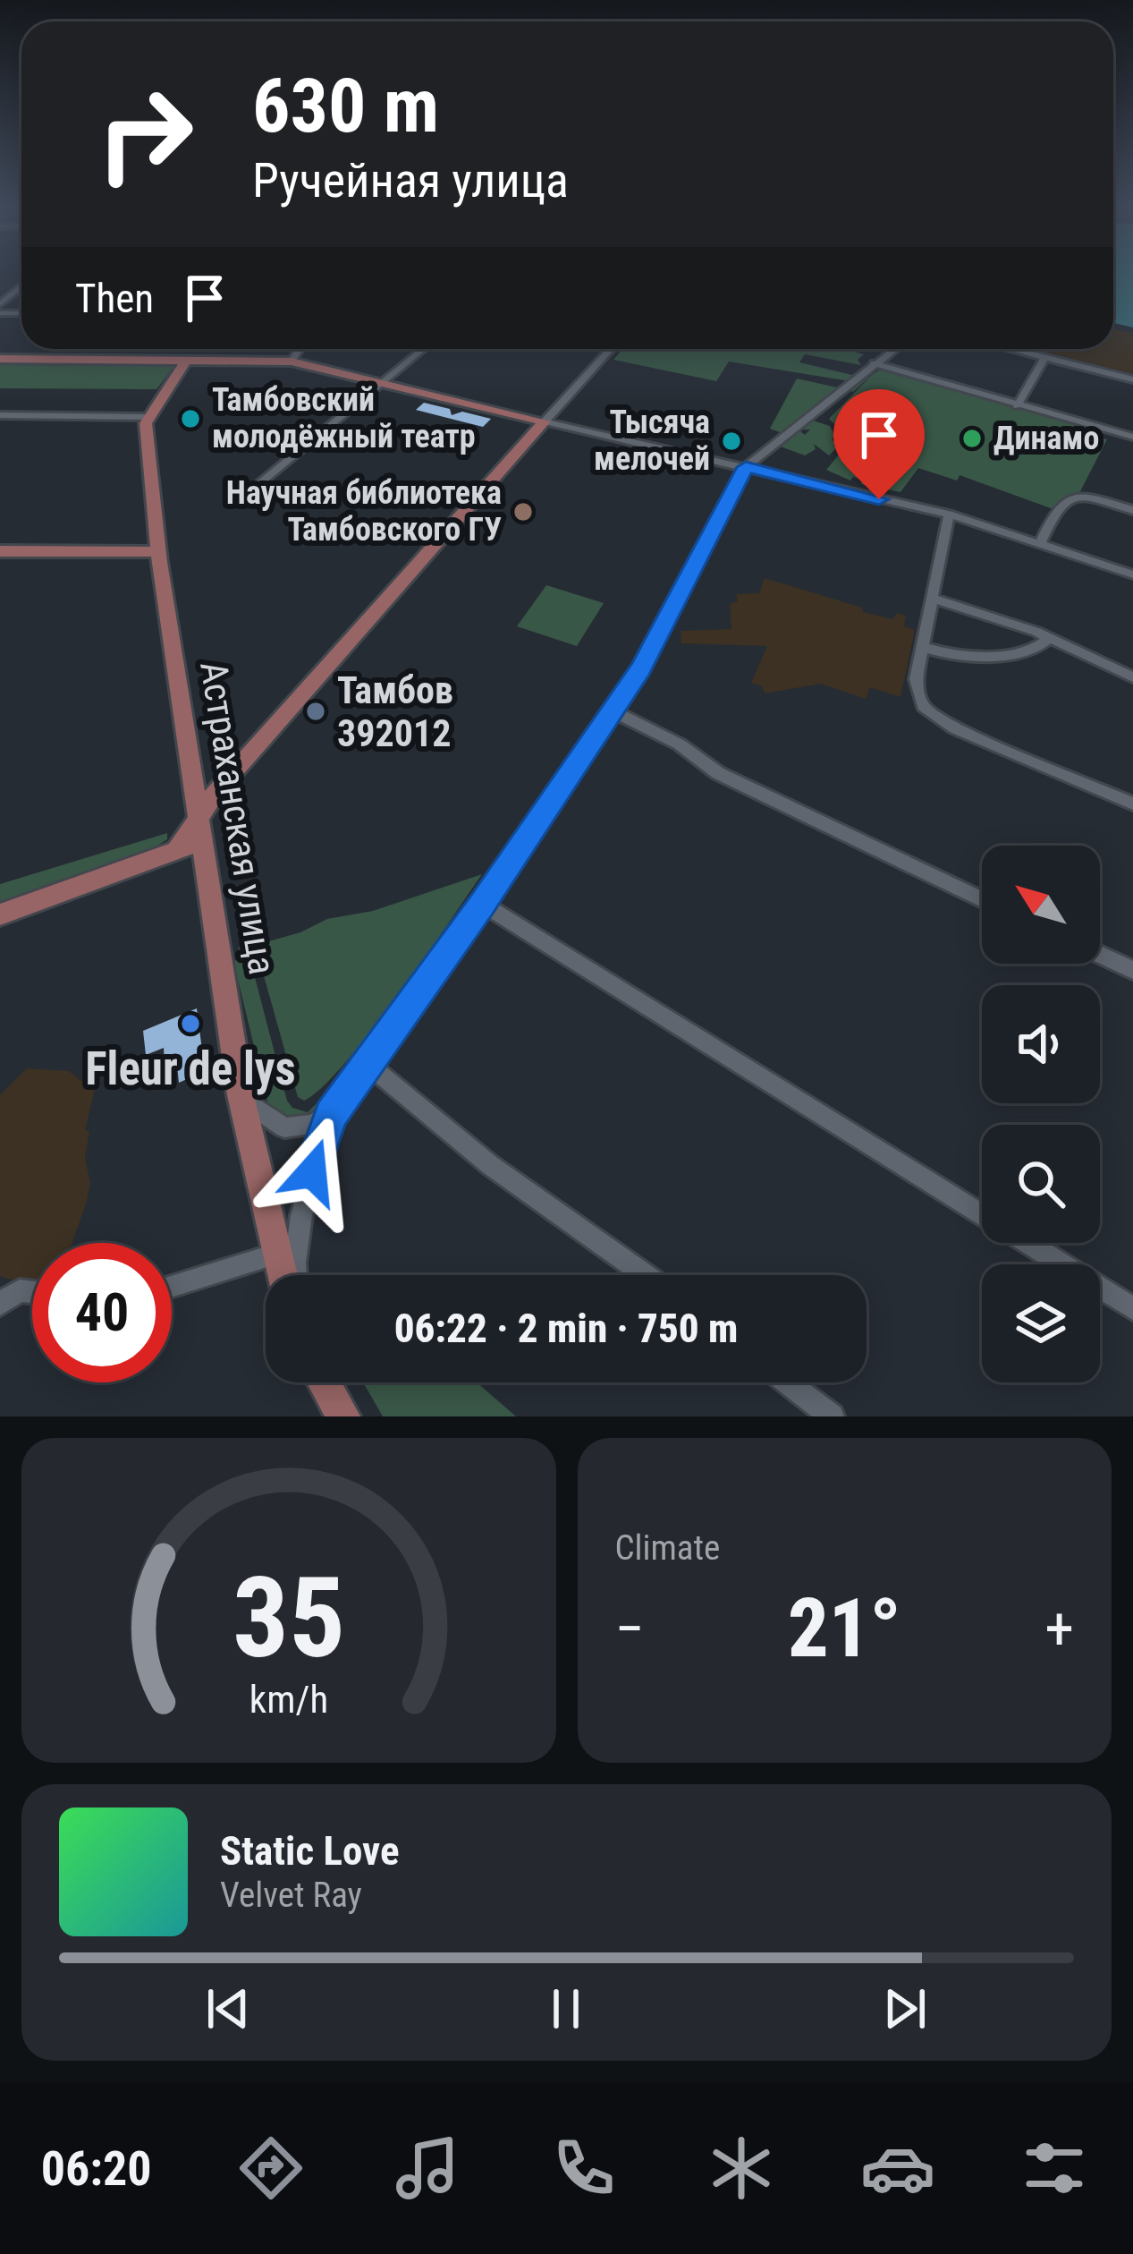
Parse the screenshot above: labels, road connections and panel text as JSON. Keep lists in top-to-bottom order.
{
  "streets": {
    "main road": ["Астраханская улица"]
  },
  "places": [
    "Тамбовский молодёжный театр",
    "Динамо",
    "Тысяча мелочей",
    "Научная библиотека Тамбовского ГУ",
    "Тамбов 392012",
    "Fleur de lys"
  ],
  "north": "top left",
  "page": {
    "turn": ["630 m", "Ручейная улица"],
    "then": "Then",
    "limit": "40",
    "trip": "06:22 · 2 min · 750 m",
    "tile": "Climate",
    "heat": ["−", "21°", "+"],
    "song": ["Static Love", "Velvet Ray"],
    "tabs": "06:20",
    "gauge": ["35", "km/h"]
  }
}
